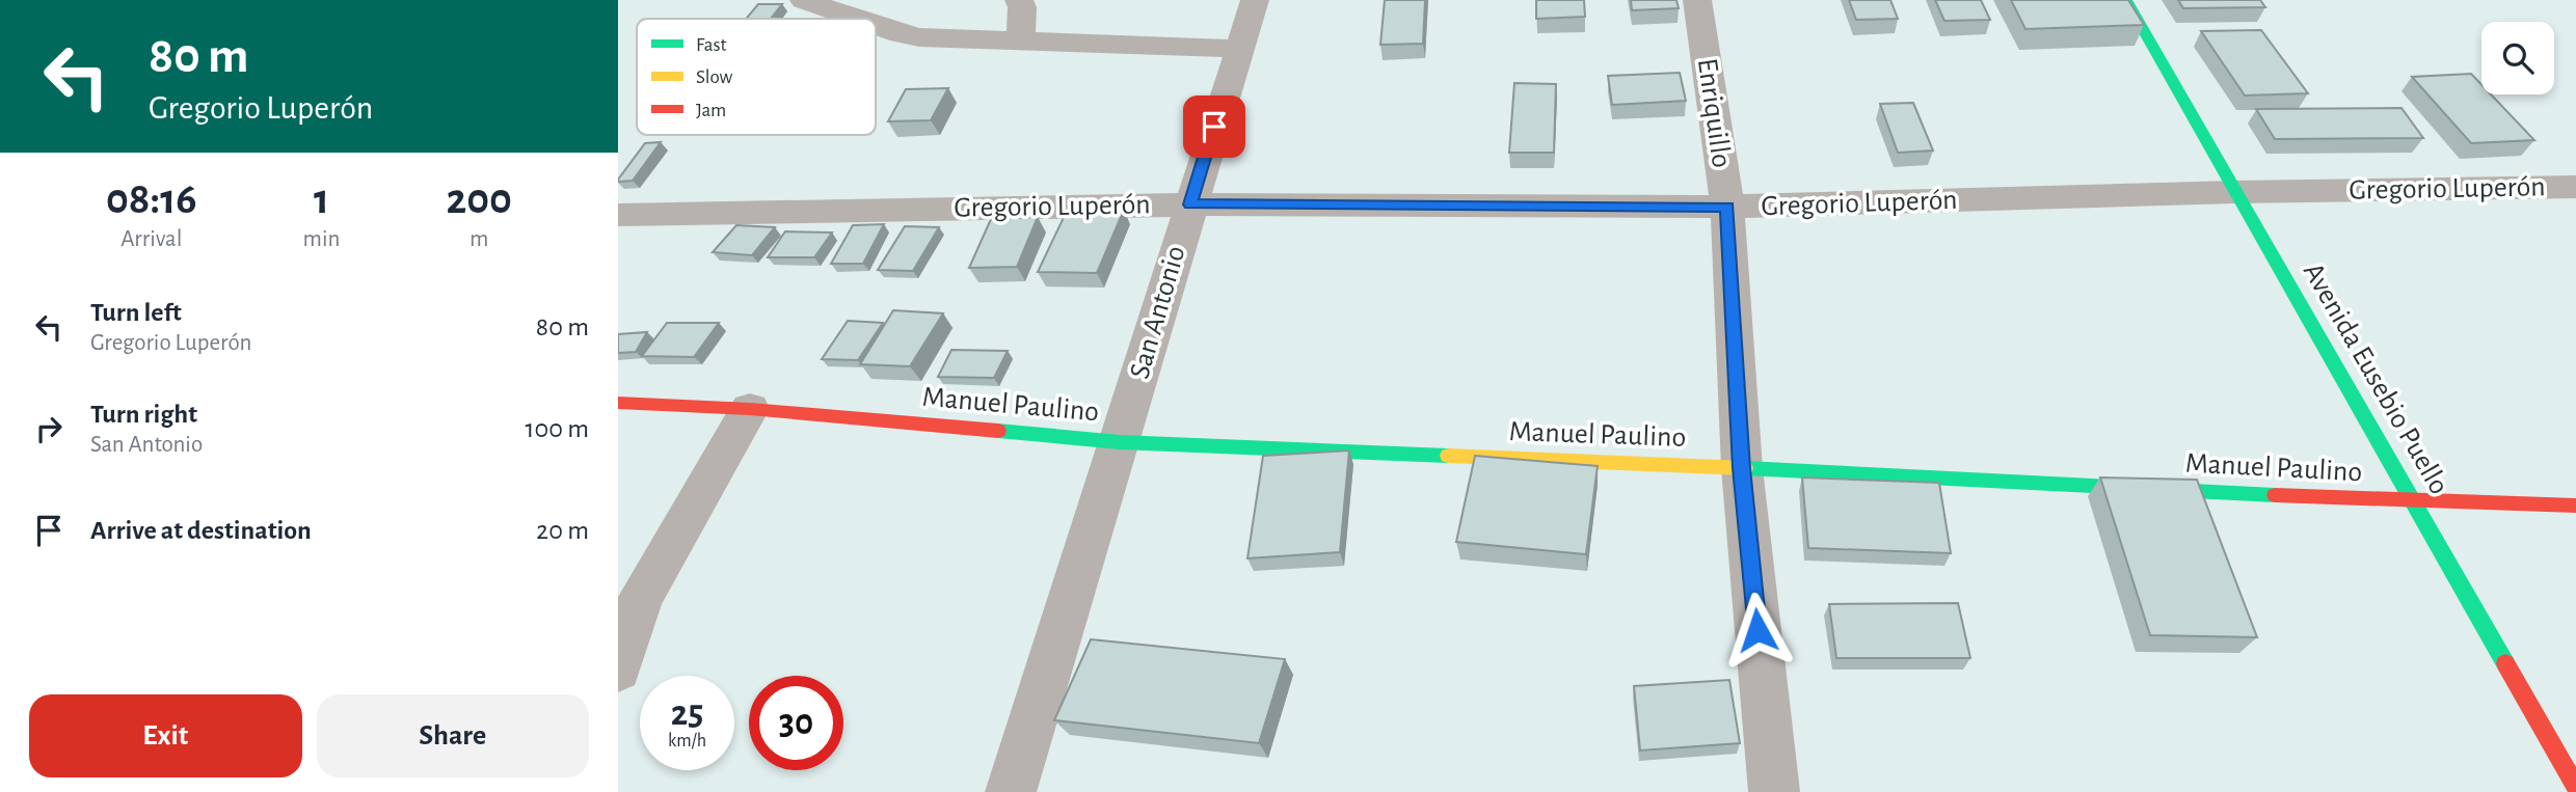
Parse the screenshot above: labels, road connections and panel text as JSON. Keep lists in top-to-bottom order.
{
  "streets": {
    "street": [
      "Enriquillo",
      "Gregorio Luperón",
      "San Antonio",
      "Avenida Eusebio Puello",
      "Manuel Paulino"
    ]
  },
  "crossings": [
    ["Enriquillo", "Gregorio Luperón"],
    ["Enriquillo", "Manuel Paulino"],
    ["Gregorio Luperón", "San Antonio"],
    ["Gregorio Luperón", "Avenida Eusebio Puello"],
    ["San Antonio", "Manuel Paulino"],
    ["Avenida Eusebio Puello", "Manuel Paulino"]
  ],
  "legend": ["Fast", "Slow", "Jam"],
  "page": {
    "turn": ["80 m", "Gregorio Luperón"],
    "eta": [
      "08:16",
      "Arrival",
      "1",
      "min",
      "200",
      "m"
    ],
    "list": [
      {
        "name": "Turn left",
        "note": "Gregorio Luperón",
        "value": "80 m"
      },
      {
        "name": "Turn right",
        "note": "San Antonio",
        "value": "100 m"
      },
      {
        "name": "Arrive at destination",
        "value": "20 m"
      }
    ],
    "speed": "25 km/h",
    "limit": "30",
    "buttons": ["Exit", "Share"]
  }
}
